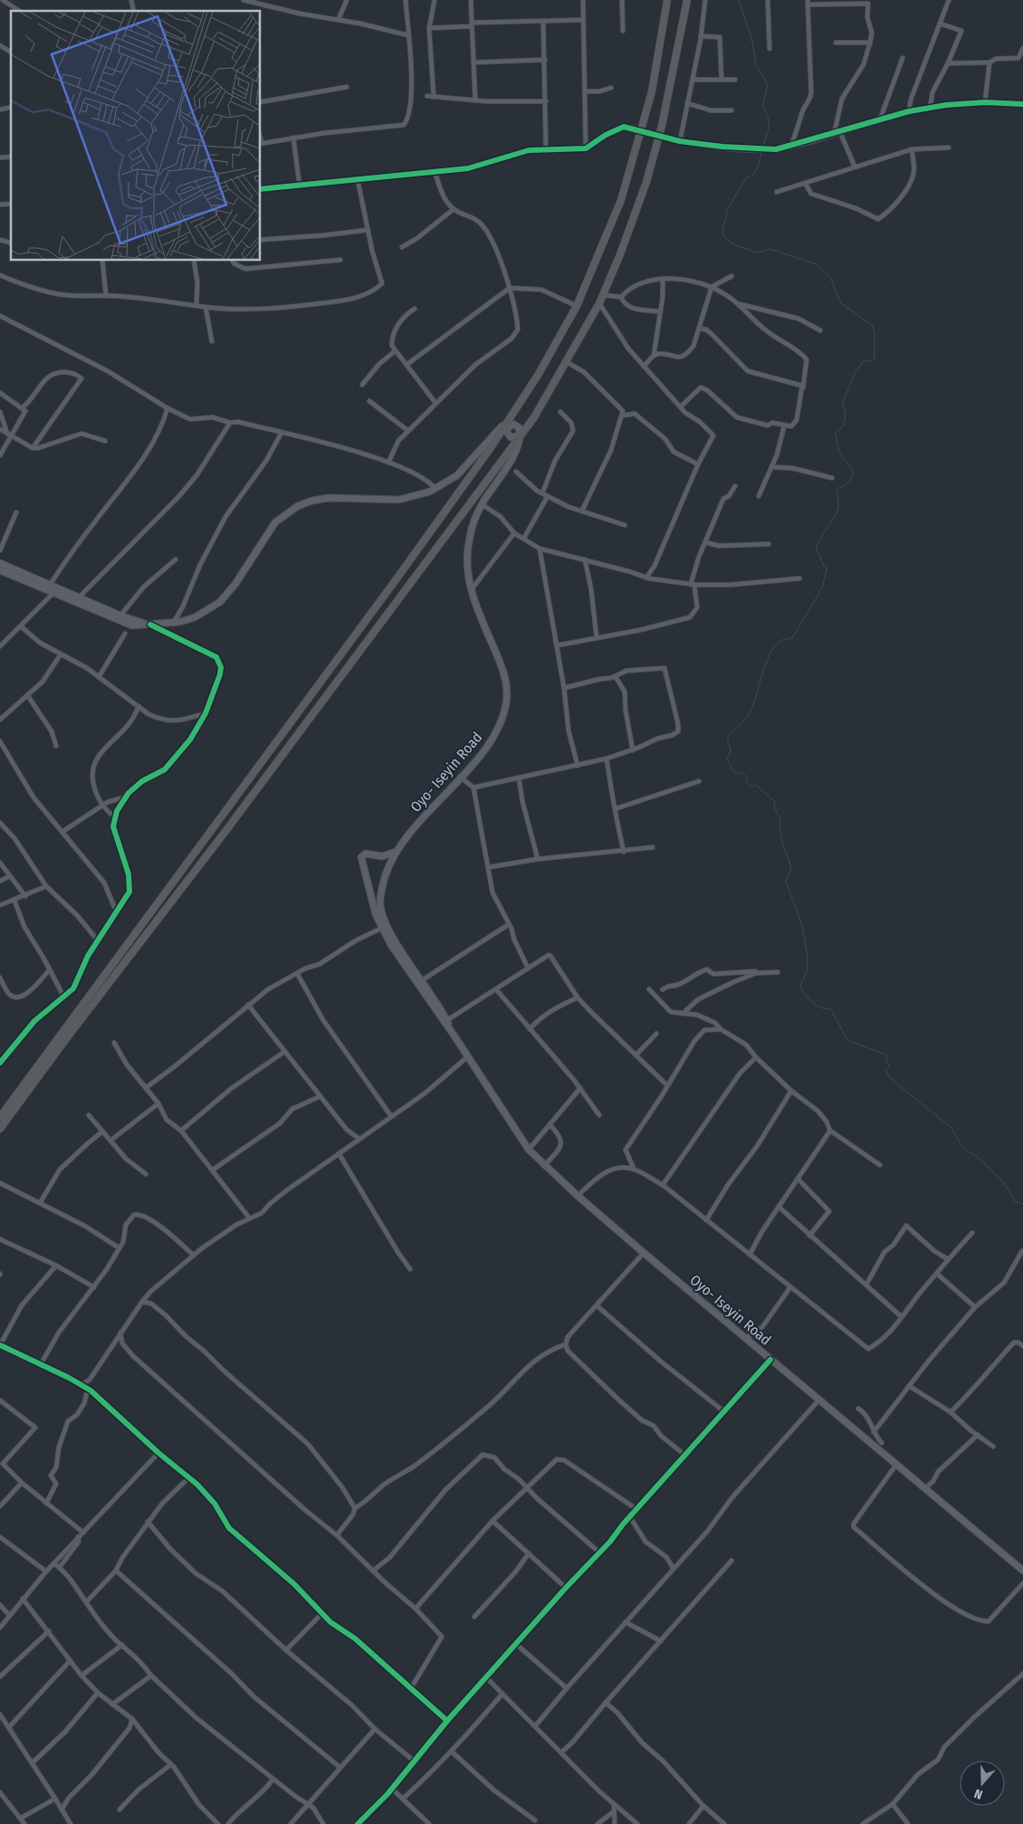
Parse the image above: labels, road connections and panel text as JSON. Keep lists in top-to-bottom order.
{
  "streets": {
    "main road": ["Oyo- Iseyin Road"]
  },
  "north": "bottom"
}
